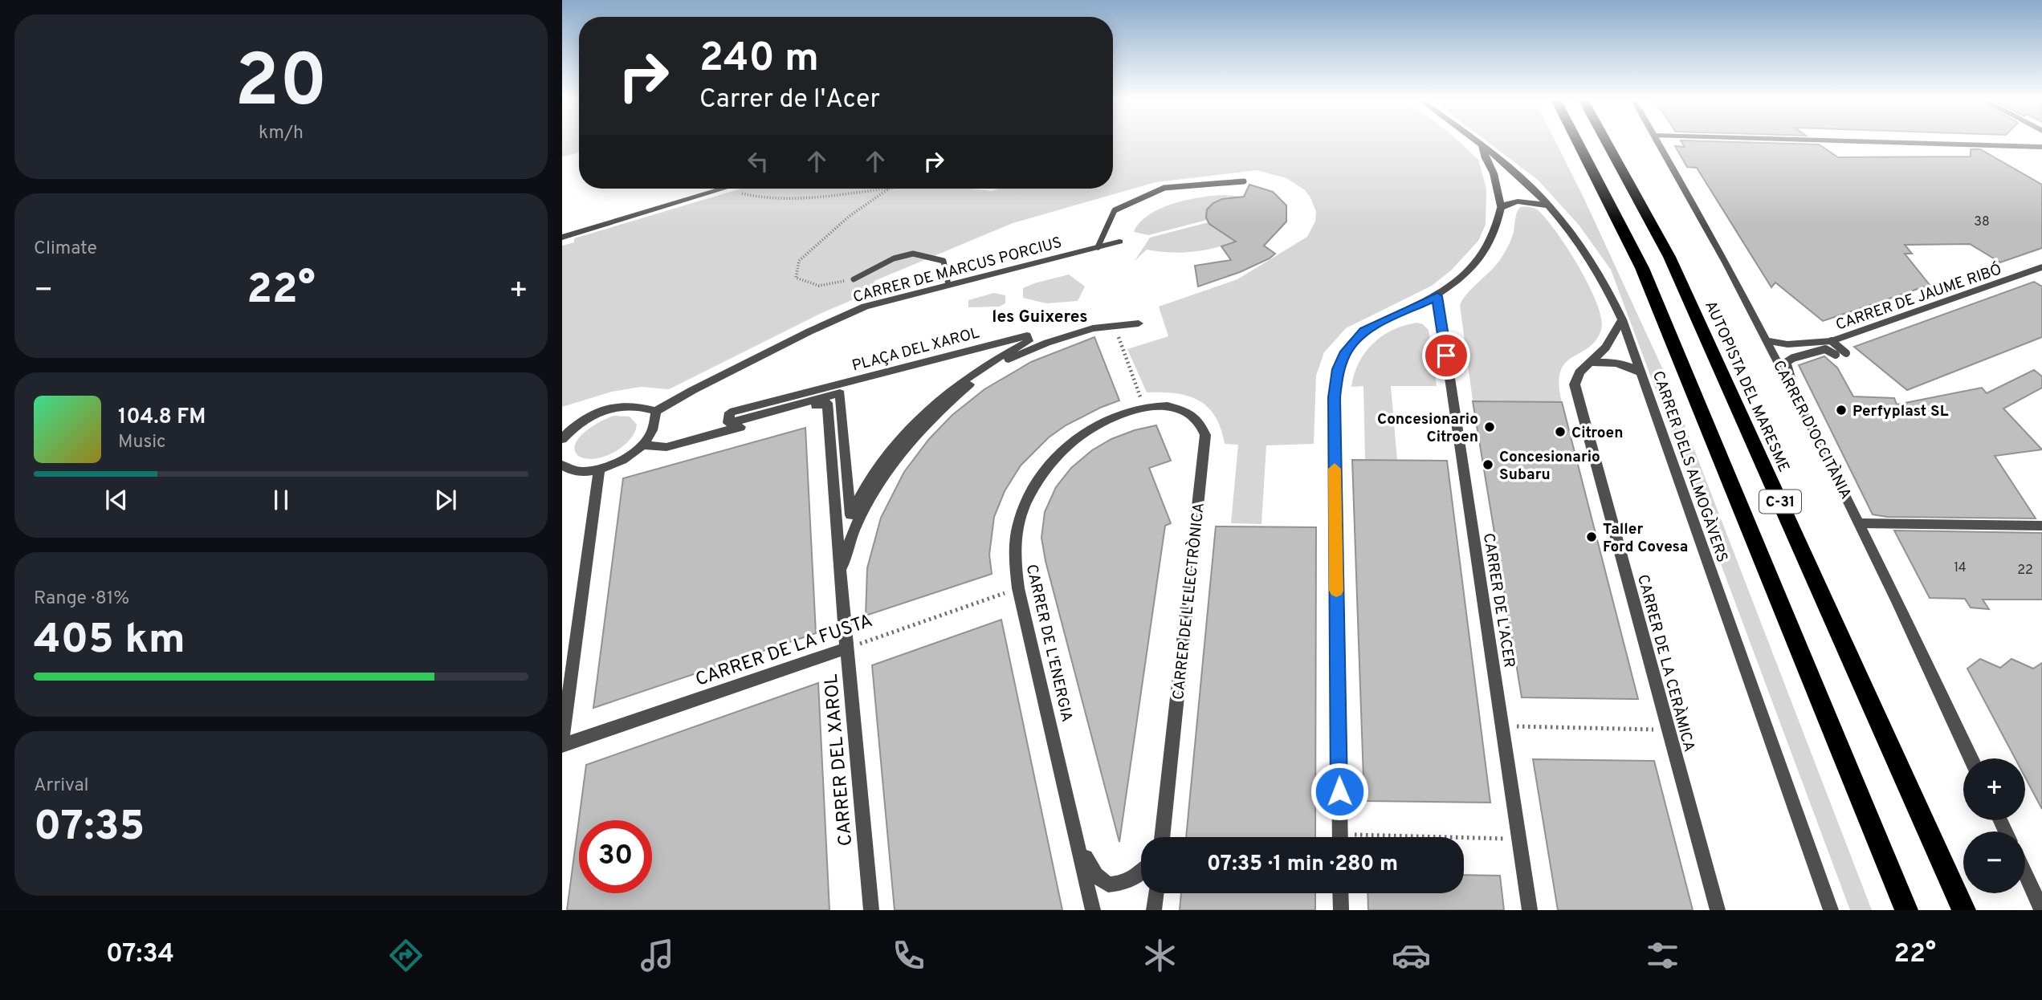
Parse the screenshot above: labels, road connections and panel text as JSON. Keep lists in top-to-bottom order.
{
  "streets": {
    "highway": ["AUTOPISTA DEL MARESME", "C-31"],
    "street": [
      "CARRER DE MARCUS PORCIUS",
      "CARRER DE JAUME RIBÓ",
      "PLAÇA DEL XAROL",
      "CARRER D'OCCITÀNIA",
      "CARRER DELS ALMOGÀVERS",
      "CARRER DE L'ACER",
      "CARRER DE L'ELECTRÒNICA",
      "CARRER DE L'ENERGIA",
      "CARRER DE LA FUSTA",
      "CARRER DE LA CERÀMICA",
      "CARRER DEL XAROL"
    ]
  },
  "crossings": [
    ["CARRER DE JAUME RIBÓ", "CARRER D'OCCITÀNIA"],
    ["CARRER DELS ALMOGÀVERS", "CARRER DE LA CERÀMICA"],
    ["CARRER DE L'ELECTRÒNICA", "CARRER DE L'ENERGIA"],
    ["CARRER DE L'ENERGIA", "CARRER DE LA FUSTA"],
    ["CARRER DE LA FUSTA", "CARRER DEL XAROL"]
  ],
  "districts": ["les Guixeres"],
  "places": [
    "Perfyplast SL",
    "Concesionario Citroen",
    "Citroen",
    "Concesionario Subaru",
    "Taller Ford Covesa"
  ],
  "house_numbers": ["38", "14", "22"],
  "page": {
    "tile": [
      ["20", "km/h"],
      "Climate",
      ["Range · 81%", "405 km"],
      ["Arrival", "07:35"]
    ],
    "turn": ["240 m", "Carrer de l'Acer"],
    "heat": ["−", "22°", "+"],
    "song": ["104.8 FM", "Music"],
    "map_buttons": ["+", "−"],
    "limit": "30",
    "trip": "07:35 · 1 min · 280 m",
    "tabs": ["07:34", "22°"]
  }
}
